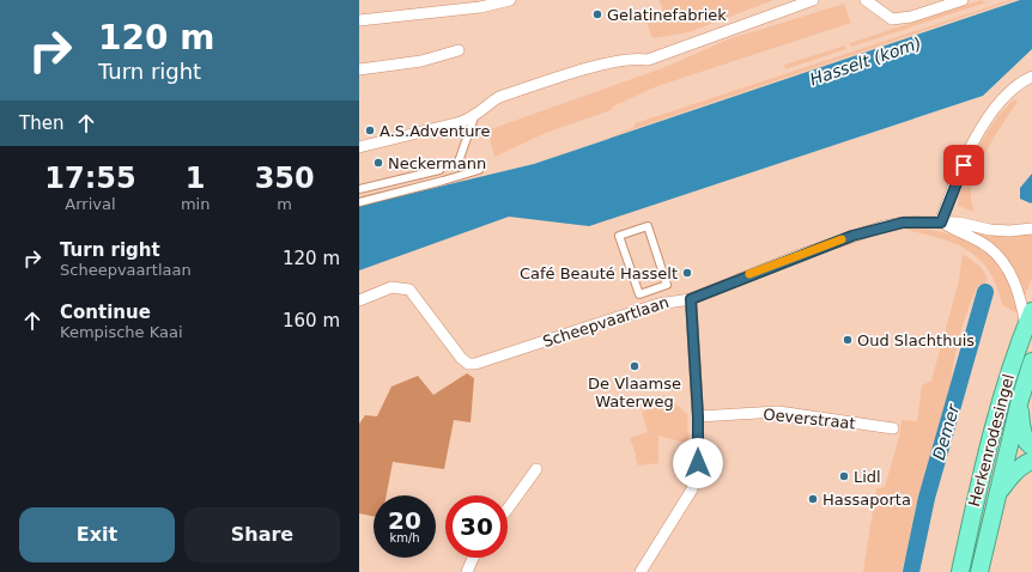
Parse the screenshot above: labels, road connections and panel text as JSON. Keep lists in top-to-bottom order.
{
  "streets": {
    "highway": ["Herkenrodesingel"],
    "street": ["Scheepvaartlaan", "Oeverstraat"]
  },
  "water": ["Hasselt (kom)", "Demer"],
  "places": [
    "Gelatinefabriek",
    "A.S.Adventure",
    "Neckermann",
    "Café Beauté Hasselt",
    "Oud Slachthuis",
    "De Vlaamse Waterweg",
    "Lidl",
    "Hassaporta"
  ],
  "page": {
    "turn": ["120 m", "Turn right"],
    "then": "Then",
    "eta": [
      "17:55",
      "Arrival",
      "1",
      "min",
      "350",
      "m"
    ],
    "list": [
      {
        "name": "Turn right",
        "note": "Scheepvaartlaan",
        "value": "120 m"
      },
      {
        "name": "Continue",
        "note": "Kempische Kaai",
        "value": "160 m"
      }
    ],
    "speed": "20 km/h",
    "limit": "30",
    "buttons": ["Exit", "Share"]
  }
}
